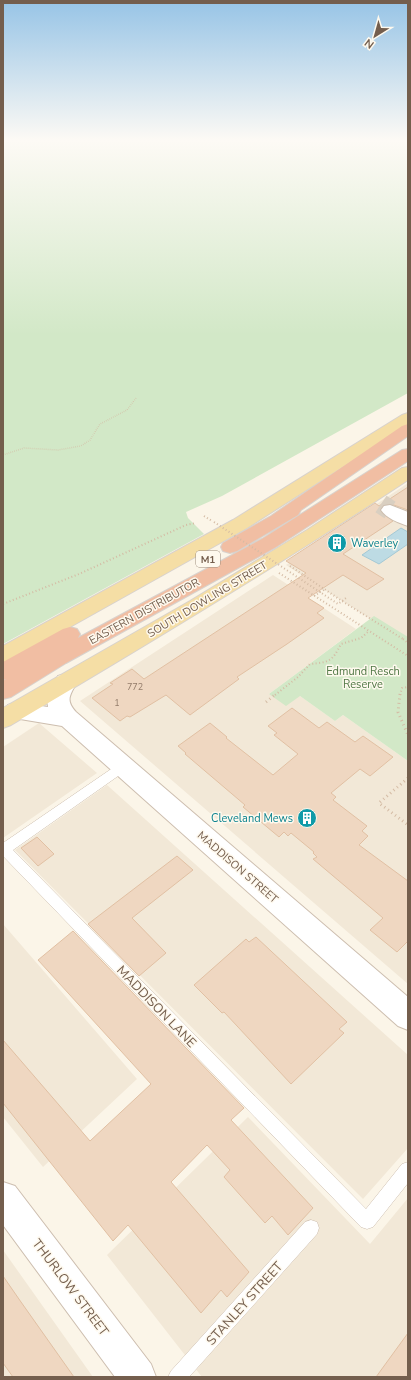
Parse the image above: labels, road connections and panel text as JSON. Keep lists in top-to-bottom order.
{
  "streets": {
    "highway": ["M1", "EASTERN DISTRIBUTOR"],
    "main road": ["SOUTH DOWLING STREET"],
    "street": ["MADDISON STREET", "THURLOW STREET"],
    "lane": ["MADDISON LANE", "STANLEY STREET"]
  },
  "crossings": [
    ["SOUTH DOWLING STREET", "MADDISON STREET"],
    ["MADDISON STREET", "MADDISON LANE"]
  ],
  "parks": ["Edmund Resch Reserve"],
  "places": {
    "building": ["Waverley", "Cleveland Mews"]
  },
  "house_numbers": ["772", "1"],
  "north": "bottom left"
}
